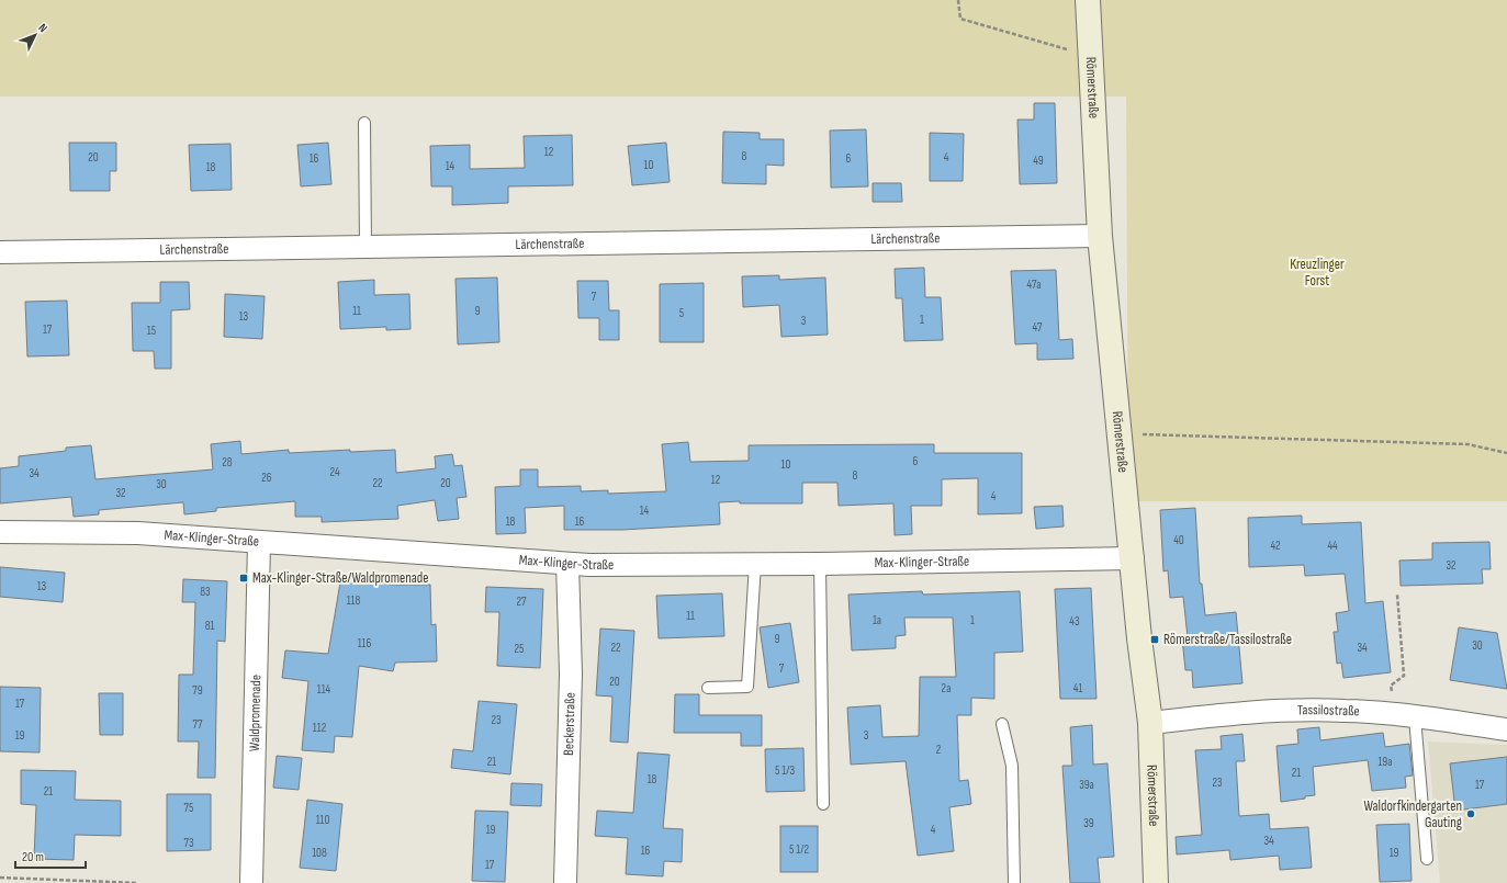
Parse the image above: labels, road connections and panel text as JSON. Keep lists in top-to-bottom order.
{
  "streets": {
    "street": [
      "Römerstraße",
      "Lärchenstraße",
      "Max-Klinger-Straße",
      "Tassilostraße",
      "Waldpromenade",
      "Beckerstraße"
    ]
  },
  "crossings": [
    ["Römerstraße", "Lärchenstraße"],
    ["Römerstraße", "Max-Klinger-Straße"],
    ["Römerstraße", "Tassilostraße"],
    ["Max-Klinger-Straße", "Waldpromenade"],
    ["Max-Klinger-Straße", "Beckerstraße"]
  ],
  "parks": ["Kreuzlinger Forst"],
  "places": {
    "transit": ["Max-Klinger-Straße/Waldpromenade", "Römerstraße/Tassilostraße"],
    "other": ["Waldorfkindergarten Gauting"]
  },
  "house_numbers": [
    "12",
    "8",
    "20",
    "4",
    "16",
    "6",
    "49",
    "10",
    "14",
    "18",
    "47a",
    "7",
    "11",
    "9",
    "5",
    "13",
    "1",
    "3",
    "47",
    "17",
    "15",
    "6",
    "28",
    "10",
    "24",
    "34",
    "8",
    "26",
    "12",
    "22",
    "20",
    "30",
    "32",
    "4",
    "14",
    "18",
    "16",
    "40",
    "42",
    "44",
    "32",
    "13",
    "83",
    "118",
    "27",
    "11",
    "1a",
    "1",
    "43",
    "81",
    "9",
    "116",
    "30",
    "22",
    "34",
    "25",
    "7",
    "20",
    "2a",
    "41",
    "114",
    "79",
    "17",
    "23",
    "77",
    "112",
    "19",
    "3",
    "2",
    "21",
    "19a",
    "5 1/3",
    "21",
    "18",
    "23",
    "39a",
    "17",
    "21",
    "75",
    "110",
    "39",
    "19",
    "4",
    "34",
    "73",
    "5 1/2",
    "16",
    "108",
    "19",
    "17"
  ],
  "scale_bar": "20 m",
  "north": "top right"
}
